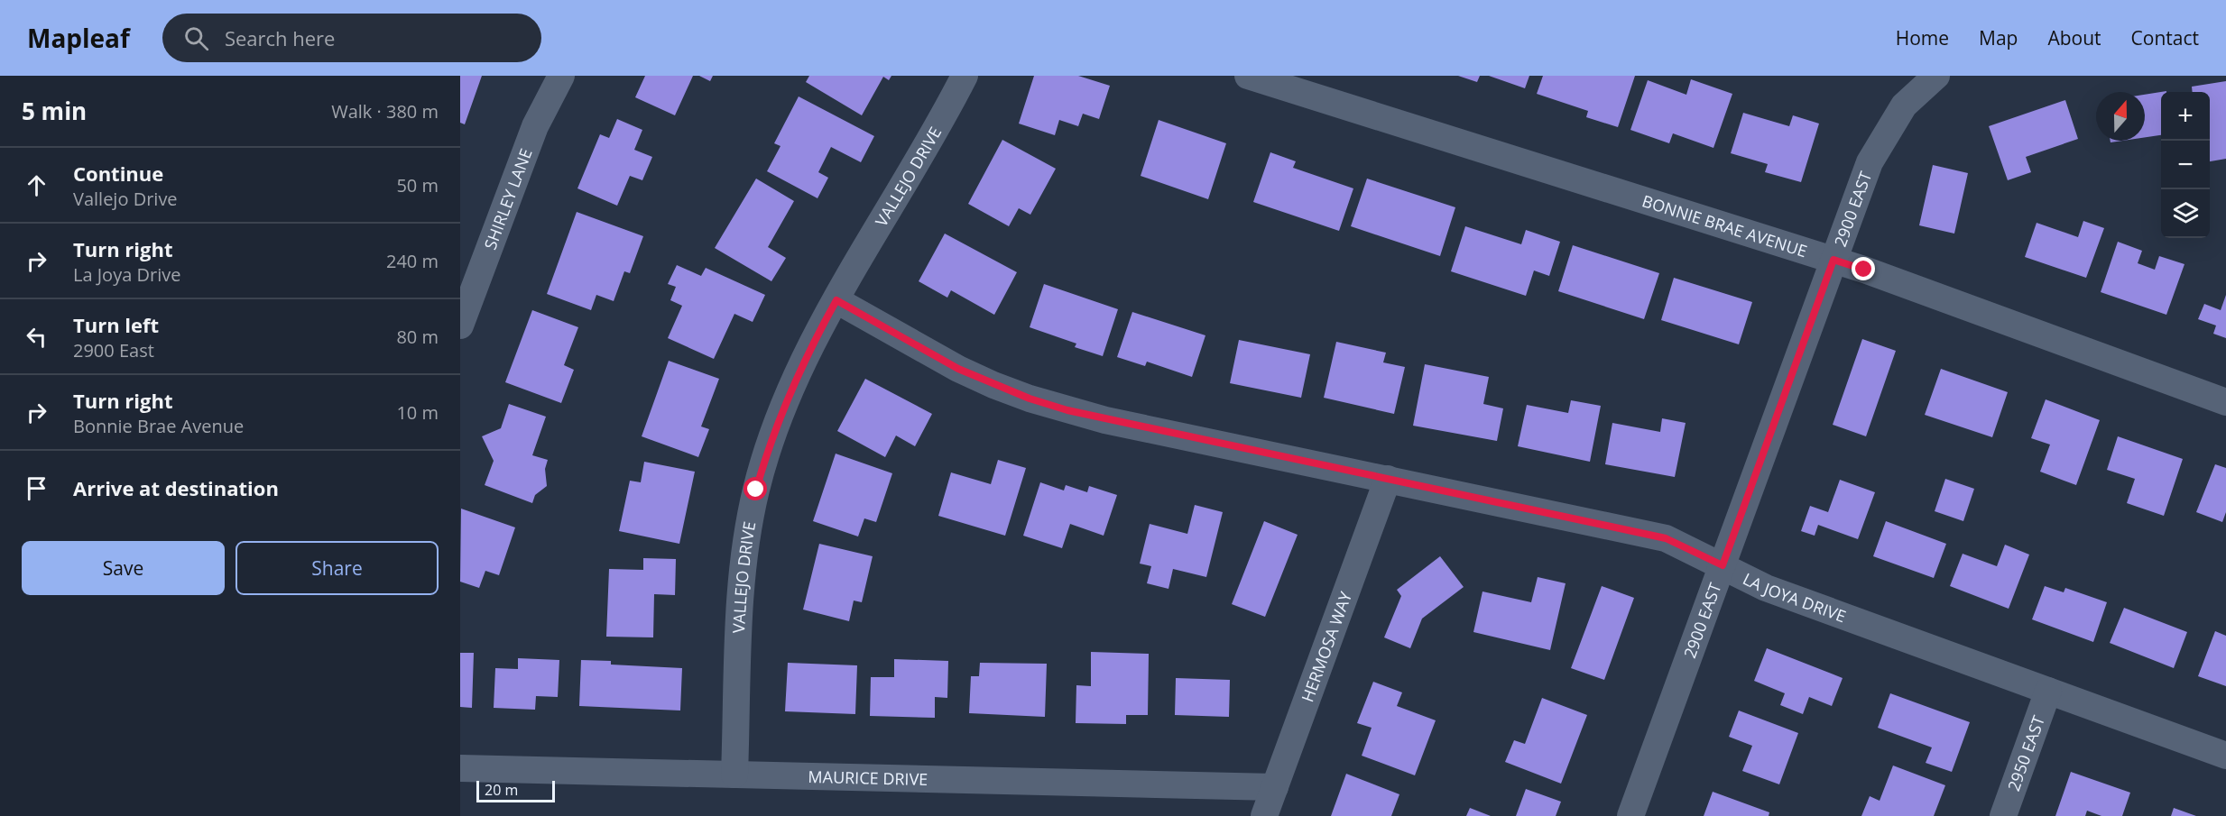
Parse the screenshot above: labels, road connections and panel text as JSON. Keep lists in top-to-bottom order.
{
  "streets": {
    "street": [
      "VALLEJO DRIVE",
      "SHIRLEY LANE",
      "2900 EAST",
      "BONNIE BRAE AVENUE",
      "LA JOYA DRIVE",
      "HERMOSA WAY",
      "2950 EAST",
      "MAURICE DRIVE"
    ]
  },
  "crossings": [
    ["VALLEJO DRIVE", "LA JOYA DRIVE"],
    ["VALLEJO DRIVE", "MAURICE DRIVE"],
    ["2900 EAST", "BONNIE BRAE AVENUE"],
    ["2900 EAST", "LA JOYA DRIVE"],
    ["LA JOYA DRIVE", "HERMOSA WAY"],
    ["LA JOYA DRIVE", "2950 EAST"],
    ["HERMOSA WAY", "MAURICE DRIVE"]
  ],
  "scale_bar": "20 m",
  "north": "top",
  "page": {
    "header": "Mapleaf",
    "search": "Search here",
    "nav": [
      "Home",
      "Map",
      "About",
      "Contact"
    ],
    "heading": ["5 min", "Walk · 380 m"],
    "map_buttons": ["+", "−"],
    "list": [
      ["Continue", "Vallejo Drive", "50 m"],
      ["Turn right", "La Joya Drive", "240 m"],
      ["Turn left", "2900 East", "80 m"],
      ["Turn right", "Bonnie Brae Avenue", "10 m"],
      "Arrive at destination"
    ],
    "buttons": ["Save", "Share"],
    "scale": "20 m"
  }
}
